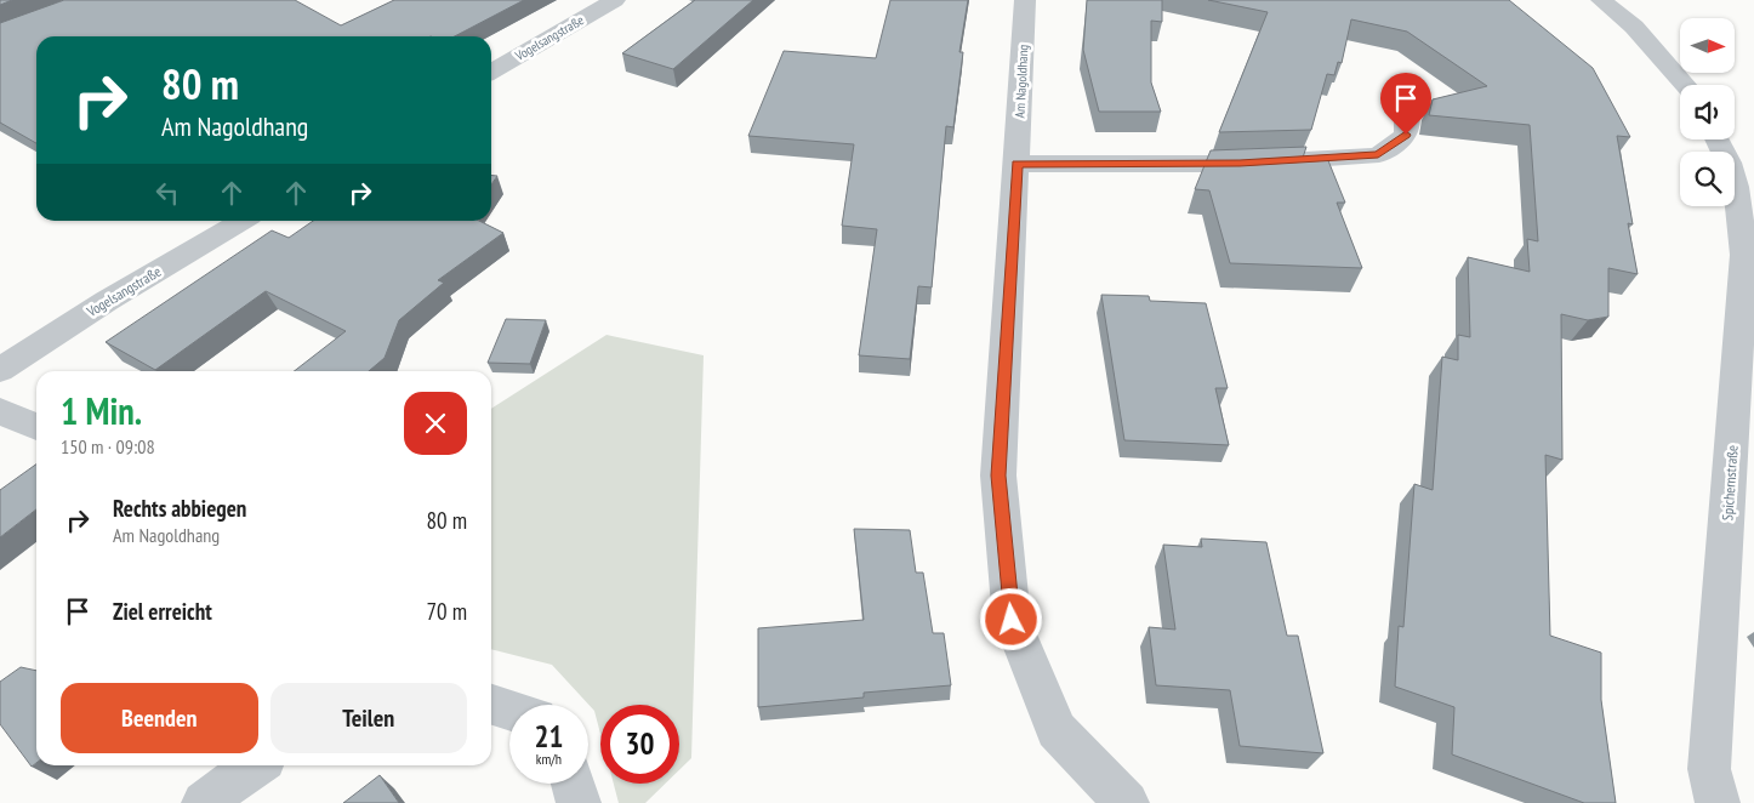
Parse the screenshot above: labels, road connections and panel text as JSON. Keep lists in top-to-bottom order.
{
  "streets": {
    "street": ["Vogelsangstraße", "Am Nagoldhang", "Spichernstraße"]
  },
  "north": "right",
  "page": {
    "turn": ["80 m", "Am Nagoldhang"],
    "heading": ["1 Min.", "150 m · 09:08"],
    "list": [
      {
        "name": "Rechts abbiegen",
        "note": "Am Nagoldhang",
        "value": "80 m"
      },
      {
        "name": "Ziel erreicht",
        "value": "70 m"
      }
    ],
    "buttons": ["Beenden", "Teilen"],
    "speed": "21 km/h",
    "limit": "30"
  }
}
